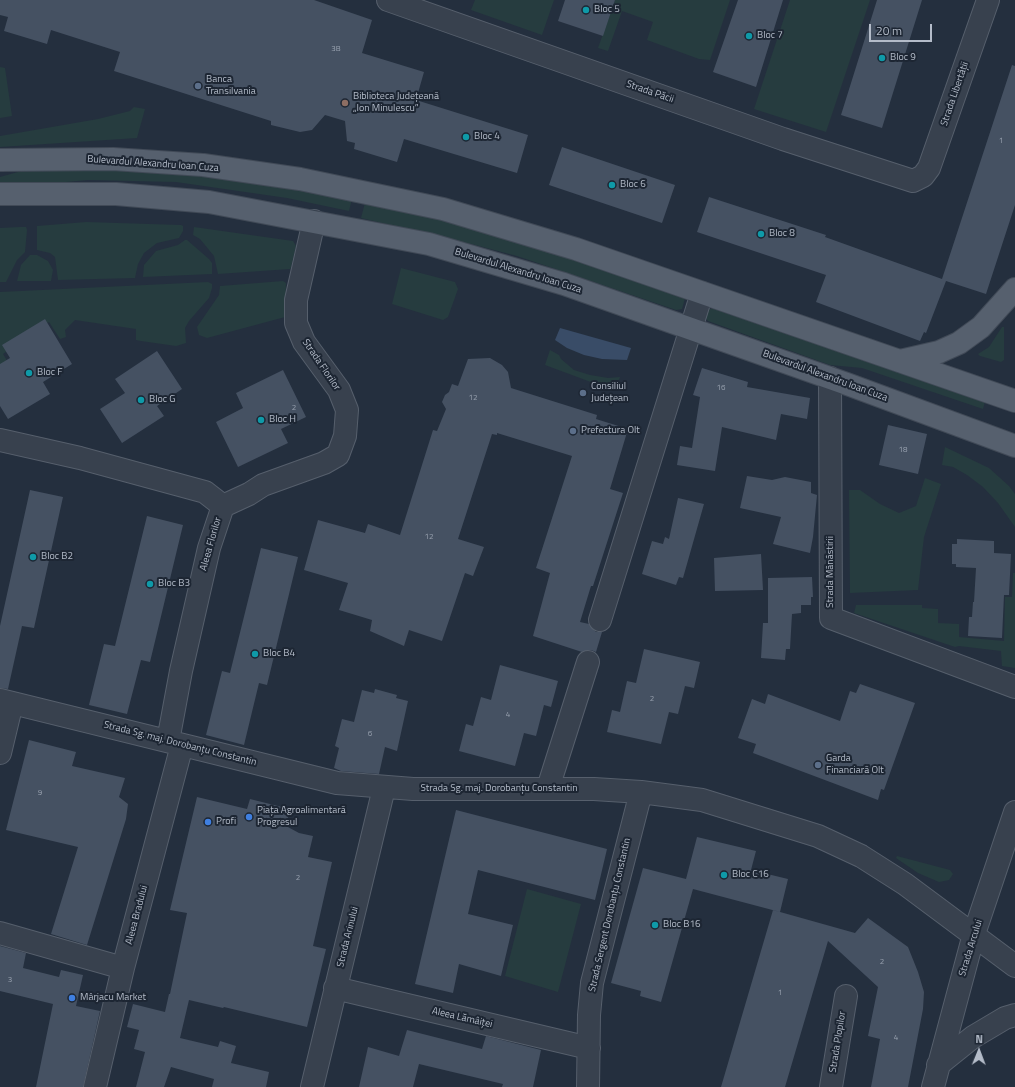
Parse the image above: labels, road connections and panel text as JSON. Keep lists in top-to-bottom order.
{
  "streets": {
    "main road": ["Bulevardul Alexandru Ioan Cuza"],
    "street": [
      "Strada Păcii",
      "Strada Libertății",
      "Strada Florilor",
      "Aleea Florilor",
      "Strada Mănăstirii",
      "Strada Sg. maj. Dorobanțu Constantin",
      "Aleea Bradului",
      "Strada Sergent Dorobanțu Constantin",
      "Strada Arinului",
      "Strada Arcului",
      "Aleea Lămâiței",
      "Strada Plopilor"
    ]
  },
  "crossings": [
    ["Strada Păcii", "Strada Libertății"],
    ["Bulevardul Alexandru Ioan Cuza", "Strada Florilor"],
    ["Bulevardul Alexandru Ioan Cuza", "Strada Mănăstirii"],
    ["Strada Florilor", "Aleea Florilor"],
    ["Aleea Florilor", "Strada Sg. maj. Dorobanțu Constantin"],
    ["Aleea Florilor", "Aleea Bradului"],
    ["Strada Sg. maj. Dorobanțu Constantin", "Aleea Bradului"],
    ["Strada Sg. maj. Dorobanțu Constantin", "Strada Sergent Dorobanțu Constantin"],
    ["Strada Sg. maj. Dorobanțu Constantin", "Strada Arinului"],
    ["Strada Sg. maj. Dorobanțu Constantin", "Strada Arcului"],
    ["Strada Sergent Dorobanțu Constantin", "Aleea Lămâiței"],
    ["Strada Arinului", "Aleea Lămâiței"]
  ],
  "places": [
    "Bloc 5",
    "Bloc 7",
    "Bloc 9",
    "Banca Transilvania",
    "Biblioteca Județeană „Ion Minulescu”",
    "Bloc 4",
    "Bloc 6",
    "Bloc 8",
    "Bloc F",
    "Consiliul Județean",
    "Bloc G",
    "Bloc H",
    "Prefectura Olt",
    "Bloc B2",
    "Bloc B3",
    "Bloc B4",
    "Garda Financiară Olt",
    "Piața Agroalimentară Progresul",
    "Profi",
    "Bloc C16",
    "Bloc B16",
    "Mârjacu Market"
  ],
  "house_numbers": [
    "3B",
    "1",
    "16",
    "12",
    "2",
    "18",
    "12",
    "2",
    "4",
    "6",
    "9",
    "2",
    "2",
    "3",
    "1",
    "4"
  ],
  "scale_bar": "20 m",
  "north": "top"
}
